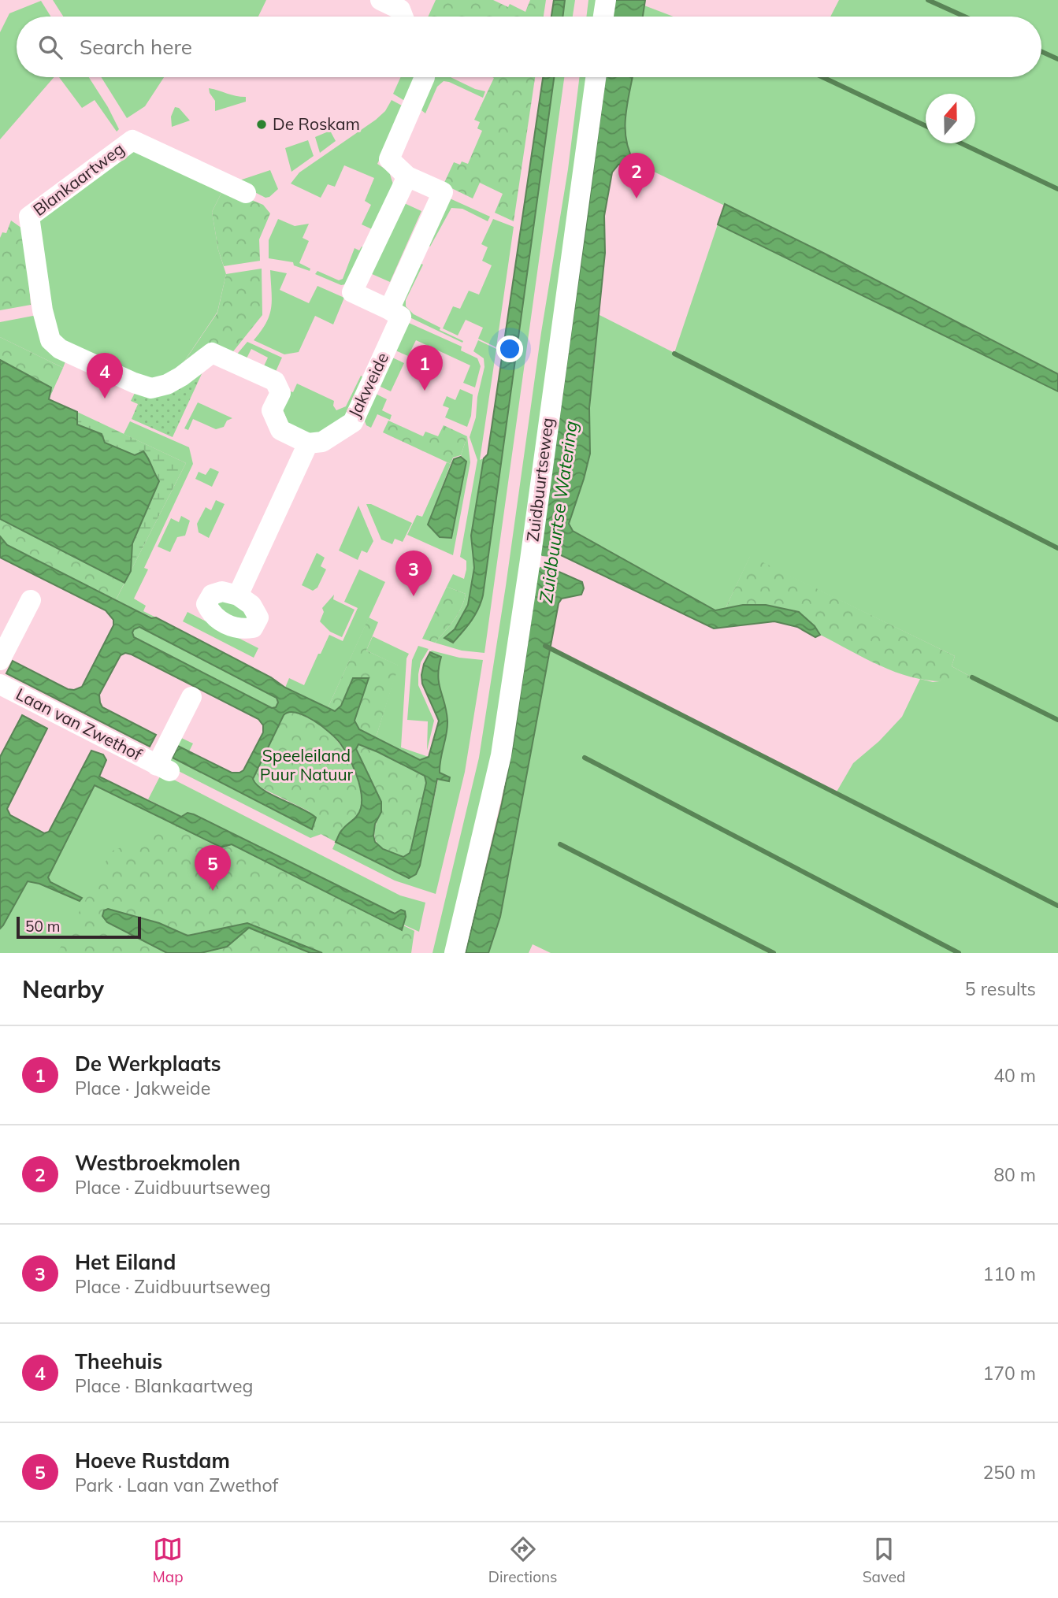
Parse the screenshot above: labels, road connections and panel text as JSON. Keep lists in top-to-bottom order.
{
  "streets": {
    "street": [
      "Blankaartweg",
      "Jakweide",
      "Zuidbuurtseweg",
      "Laan van Zwethof"
    ]
  },
  "crossings": [
    ["Blankaartweg", "Jakweide"]
  ],
  "water": ["Zuidbuurtse Watering"],
  "parks": ["Speeleiland Puur Natuur"],
  "places": ["De Roskam"],
  "scale_bar": "50 m",
  "north": "top",
  "page": {
    "search": "Search here",
    "pins": [
      "2",
      "1",
      "4",
      "3",
      "5"
    ],
    "scale": "50 m",
    "heading": ["Nearby", "5 results"],
    "list": [
      {
        "mark": "1",
        "name": "De Werkplaats",
        "note": "Place · Jakweide",
        "value": "40 m"
      },
      {
        "mark": "2",
        "name": "Westbroekmolen",
        "note": "Place · Zuidbuurtseweg",
        "value": "80 m"
      },
      {
        "mark": "3",
        "name": "Het Eiland",
        "note": "Place · Zuidbuurtseweg",
        "value": "110 m"
      },
      {
        "mark": "4",
        "name": "Theehuis",
        "note": "Place · Blankaartweg",
        "value": "170 m"
      },
      {
        "mark": "5",
        "name": "Hoeve Rustdam",
        "note": "Park · Laan van Zwethof",
        "value": "250 m"
      }
    ],
    "nav": ["Map", "Directions", "Saved"]
  }
}
